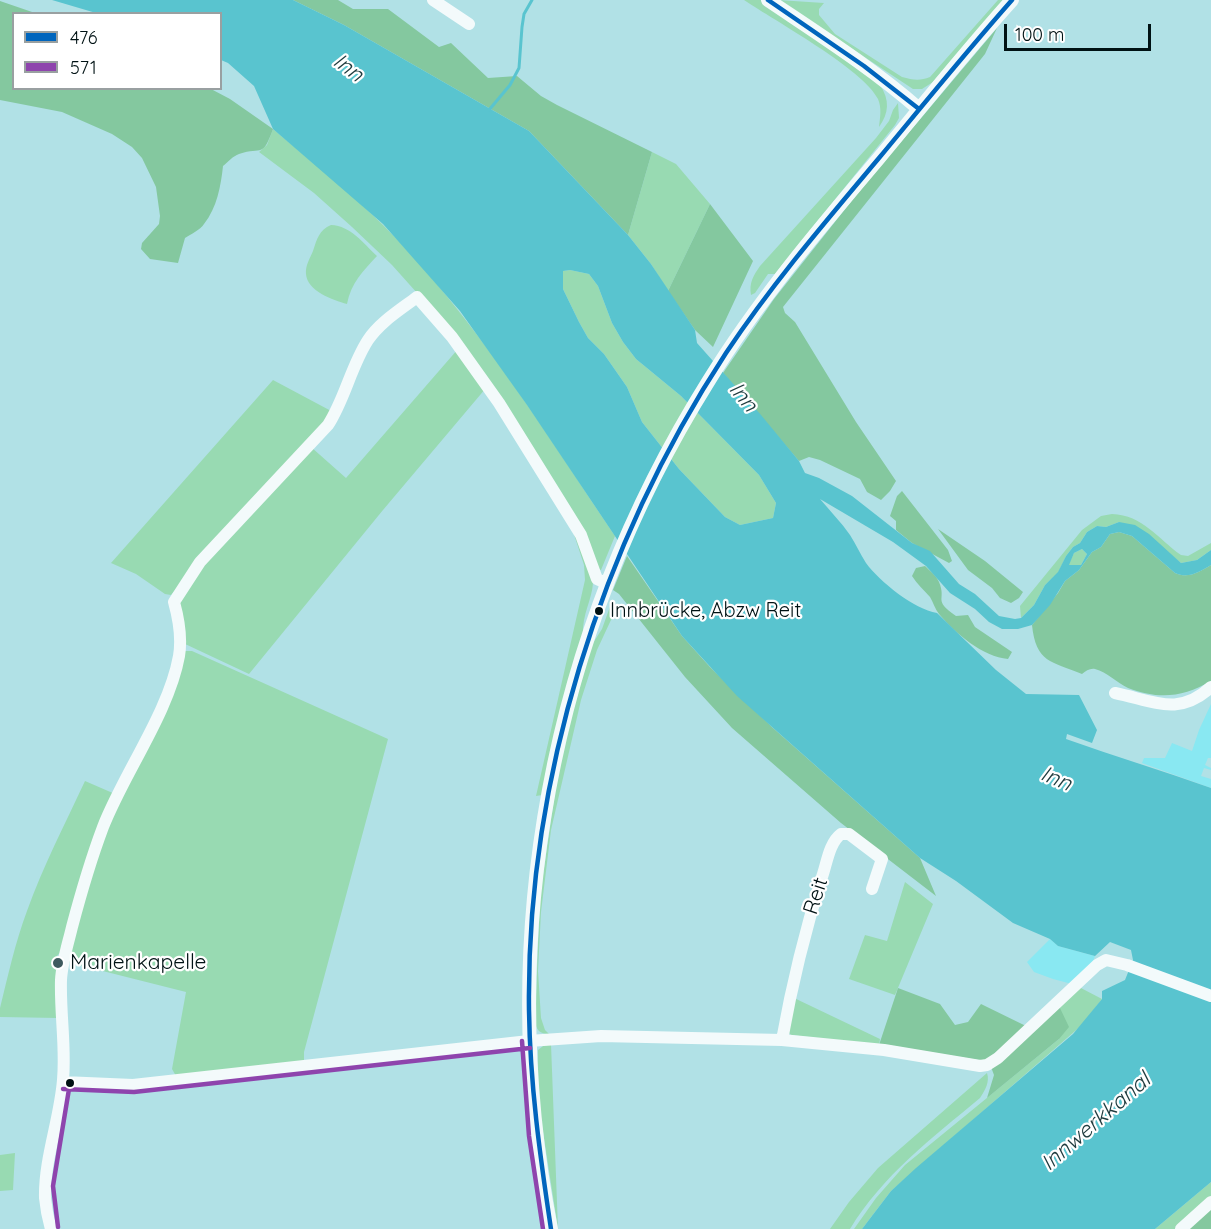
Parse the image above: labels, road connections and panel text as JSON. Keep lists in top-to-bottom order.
{
  "streets": {
    "street": ["Reit"]
  },
  "water": ["Inn", "Innwerkkanal"],
  "places": ["Innbrücke, Abzw Reit", "Marienkapelle"],
  "lines": ["transit line 476", "transit line 571"],
  "legend": ["476", "571"],
  "scale_bar": "100 m"
}
